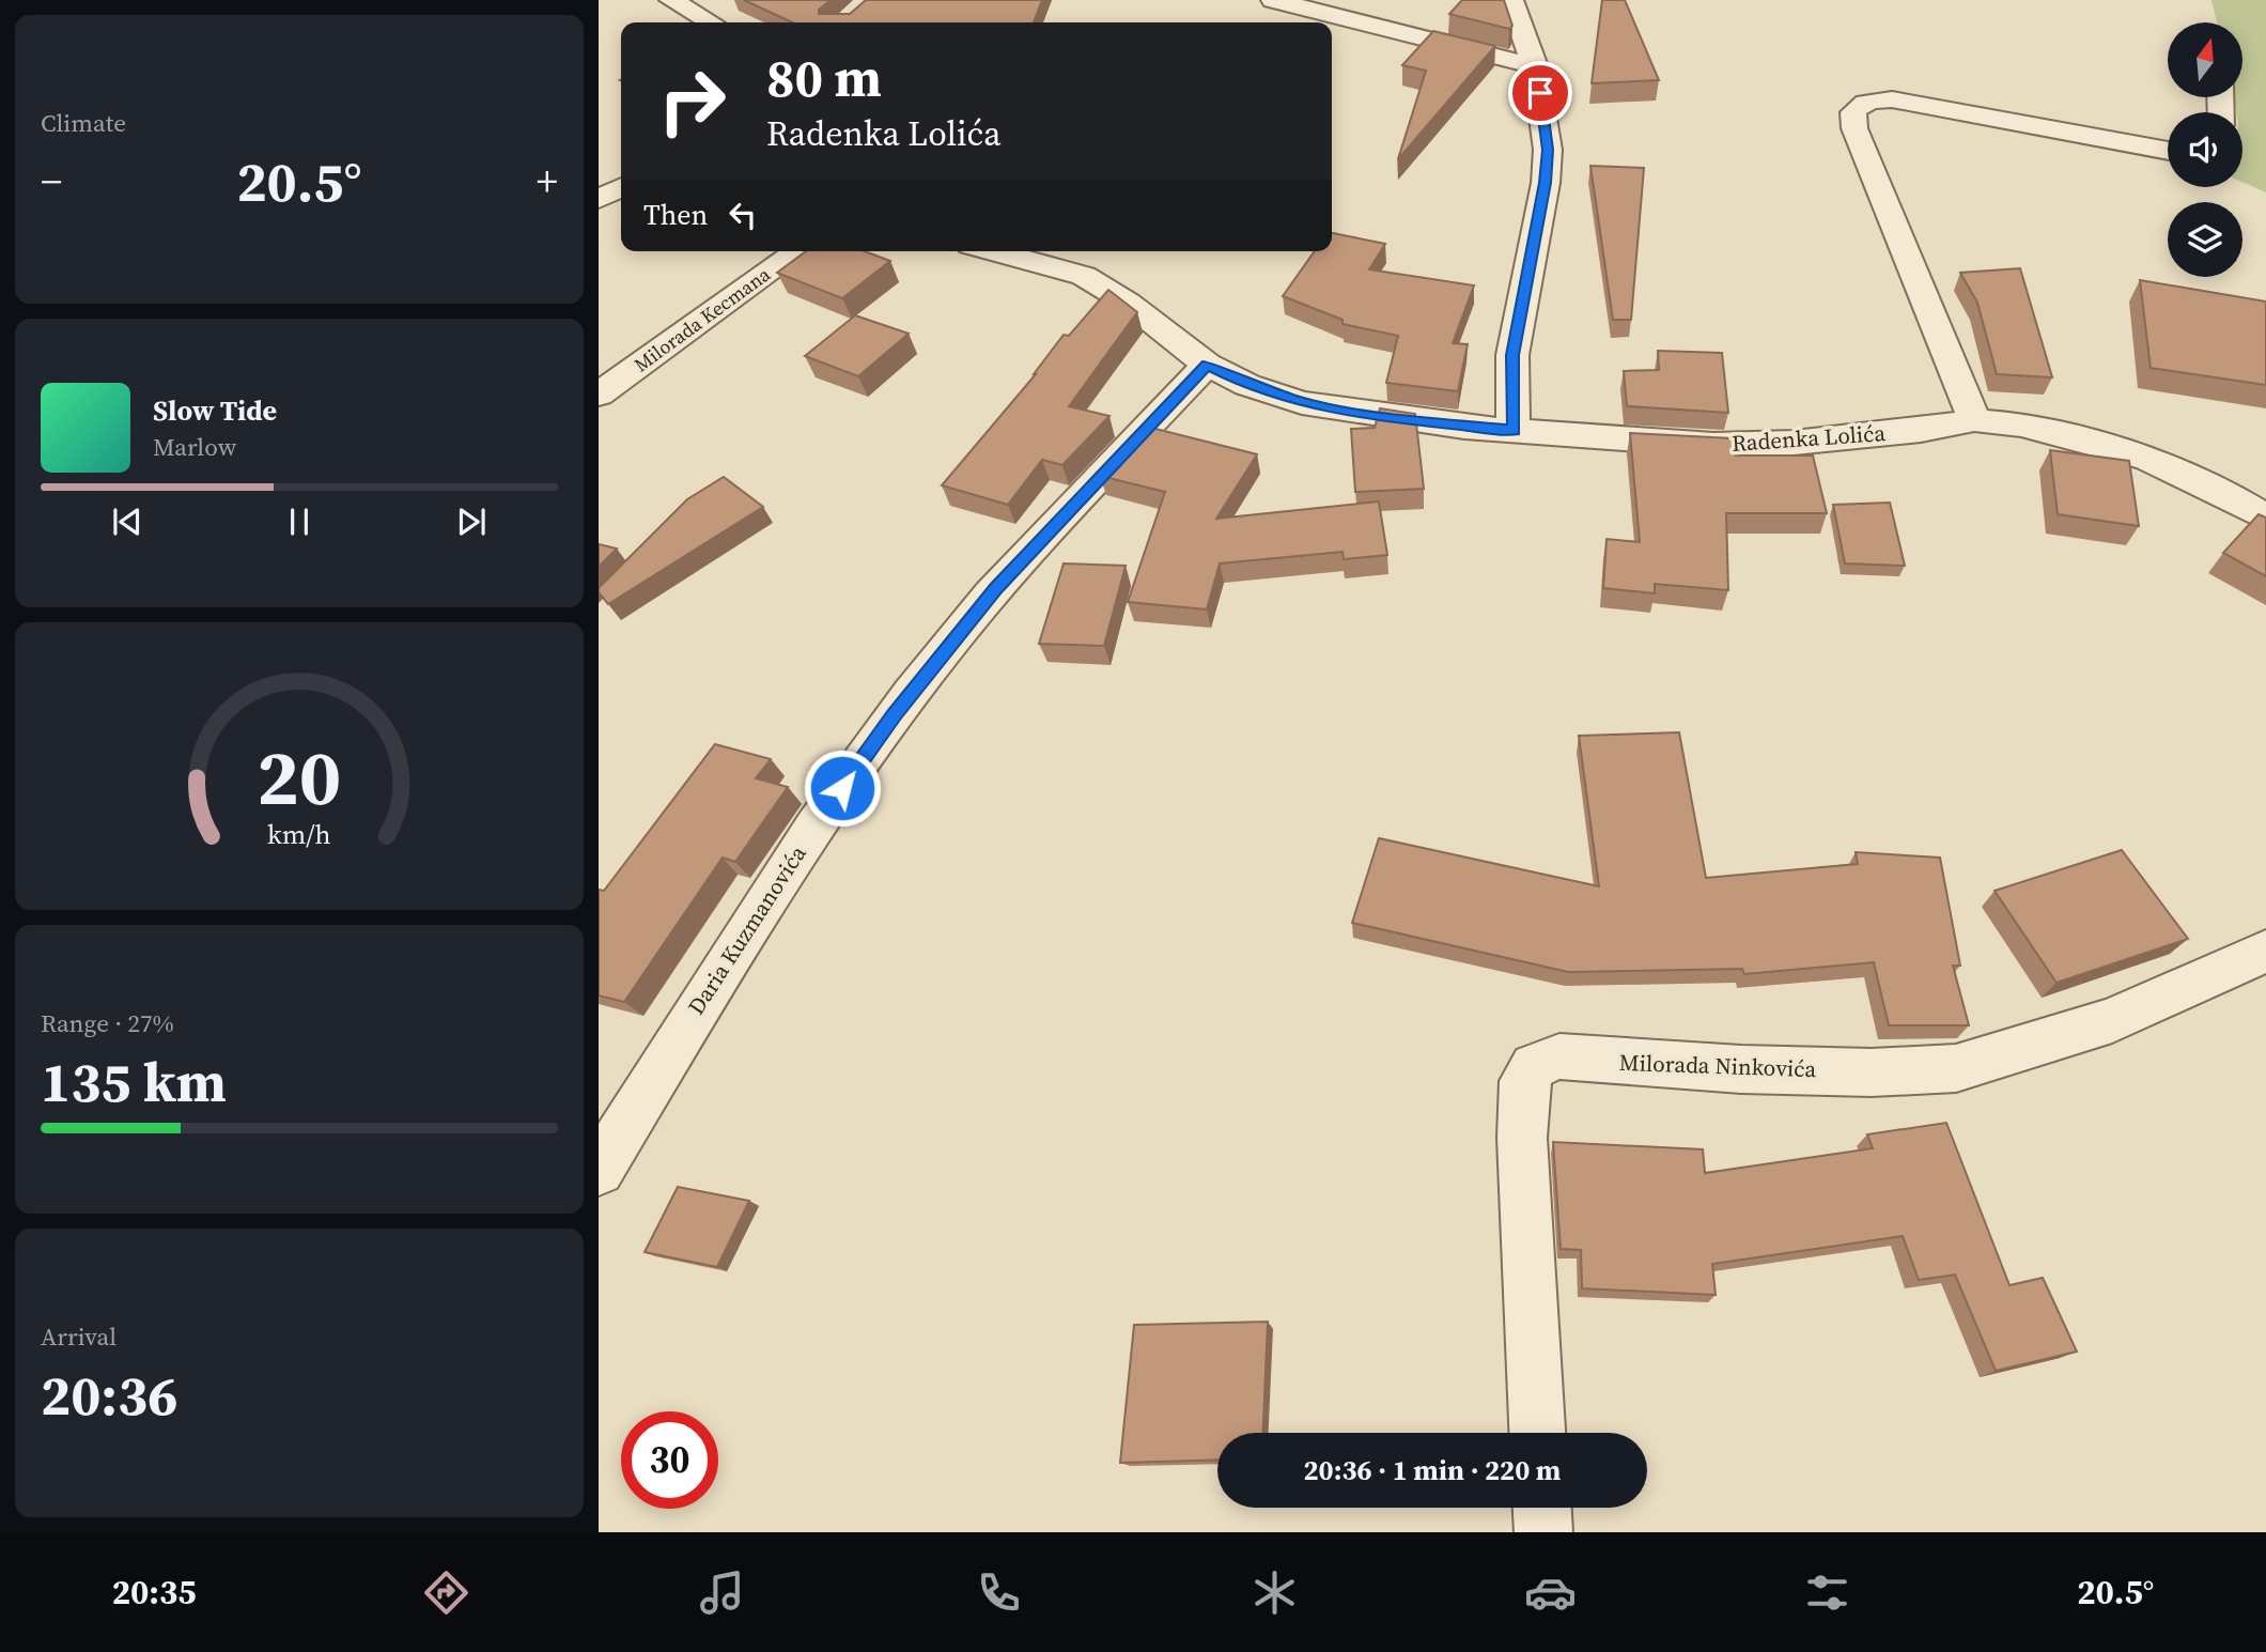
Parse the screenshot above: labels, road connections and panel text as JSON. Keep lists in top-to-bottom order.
{
  "streets": {
    "street": [
      "Milorada Kecmana",
      "Radenka Lolića",
      "Daria Kuzmanovića",
      "Milorada Ninkovića"
    ]
  },
  "crossings": [
    ["Radenka Lolića", "Daria Kuzmanovića"]
  ],
  "north": "top",
  "page": {
    "tile": [
      "Climate",
      ["Range · 27%", "135 km"],
      ["Arrival", "20:36"]
    ],
    "turn": ["80 m", "Radenka Lolića"],
    "heat": ["−", "20.5°", "+"],
    "then": "Then",
    "song": ["Slow Tide", "Marlow"],
    "limit": "30",
    "trip": "20:36 · 1 min · 220 m",
    "tabs": ["20:35", "20.5°"],
    "gauge": ["20", "km/h"]
  }
}
